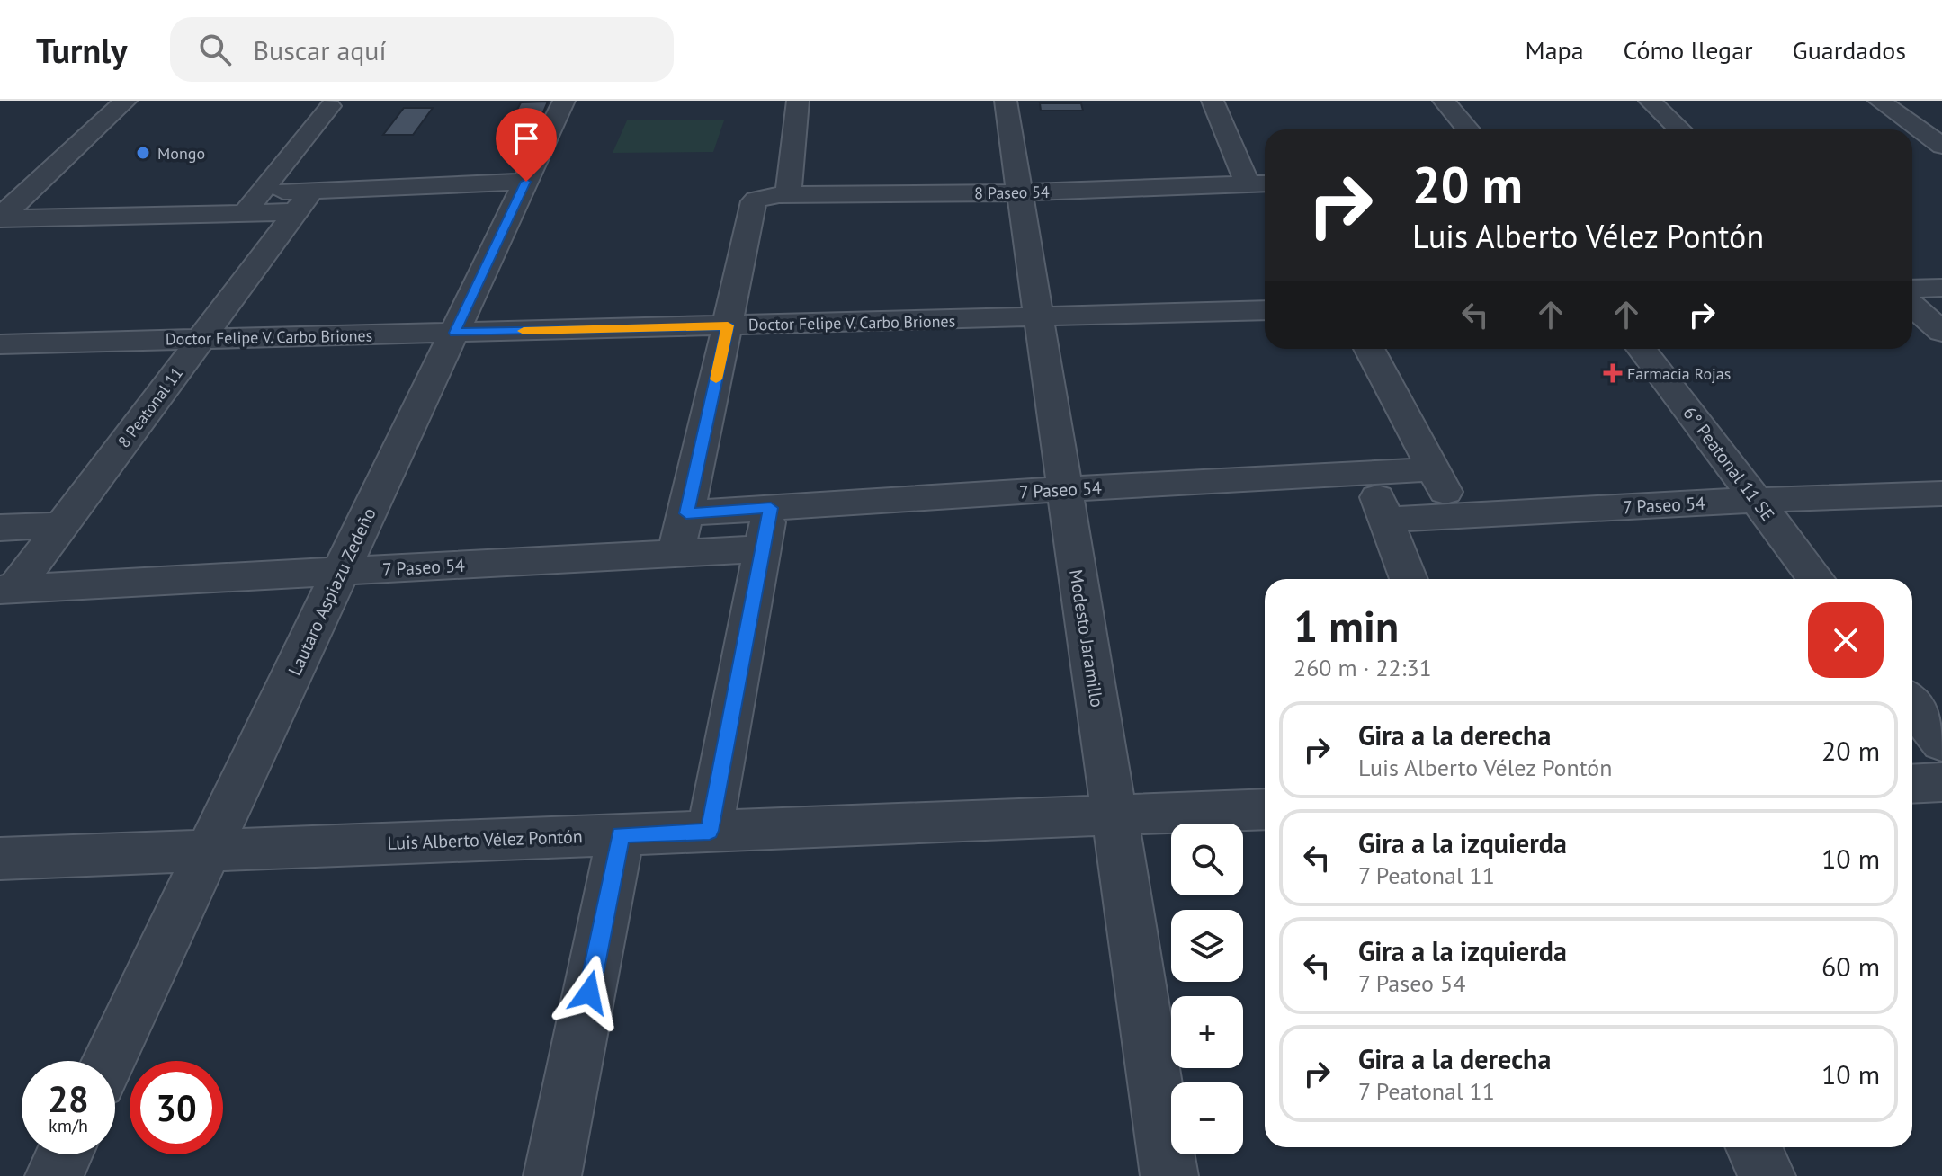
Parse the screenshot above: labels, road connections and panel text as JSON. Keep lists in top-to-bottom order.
{
  "streets": {
    "street": [
      "8 Paseo 54",
      "Doctor Felipe V. Carbo Briones",
      "8 Peatonal 11",
      "6° Peatonal 11 SE",
      "7 Paseo 54",
      "Lautaro Aspiazu Zedeño",
      "Modesto Jaramillo",
      "Luis Alberto Vélez Pontón"
    ]
  },
  "crossings": [
    ["8 Paseo 54", "Doctor Felipe V. Carbo Briones"],
    ["8 Paseo 54", "Modesto Jaramillo"],
    ["Doctor Felipe V. Carbo Briones", "8 Peatonal 11"],
    ["Doctor Felipe V. Carbo Briones", "Lautaro Aspiazu Zedeño"],
    ["Doctor Felipe V. Carbo Briones", "Modesto Jaramillo"],
    ["8 Peatonal 11", "7 Paseo 54"],
    ["6° Peatonal 11 SE", "7 Paseo 54"],
    ["7 Paseo 54", "Lautaro Aspiazu Zedeño"],
    ["7 Paseo 54", "Modesto Jaramillo"],
    ["Lautaro Aspiazu Zedeño", "Luis Alberto Vélez Pontón"],
    ["Modesto Jaramillo", "Luis Alberto Vélez Pontón"]
  ],
  "places": {
    "other": ["Mongo"],
    "health": ["Farmacia Rojas"]
  },
  "page": {
    "header": "Turnly",
    "search": "Buscar aquí",
    "nav": ["Mapa", "Cómo llegar", "Guardados"],
    "turn": ["20 m", "Luis Alberto Vélez Pontón"],
    "heading": ["1 min", "260 m · 22:31"],
    "list": [
      {
        "name": "Gira a la derecha",
        "note": "Luis Alberto Vélez Pontón",
        "value": "20 m"
      },
      {
        "name": "Gira a la izquierda",
        "note": "7 Peatonal 11",
        "value": "10 m"
      },
      {
        "name": "Gira a la izquierda",
        "note": "7 Paseo 54",
        "value": "60 m"
      },
      {
        "name": "Gira a la derecha",
        "note": "7 Peatonal 11",
        "value": "10 m"
      }
    ],
    "map_buttons": ["+", "−"],
    "speed": "28 km/h",
    "limit": "30"
  }
}
